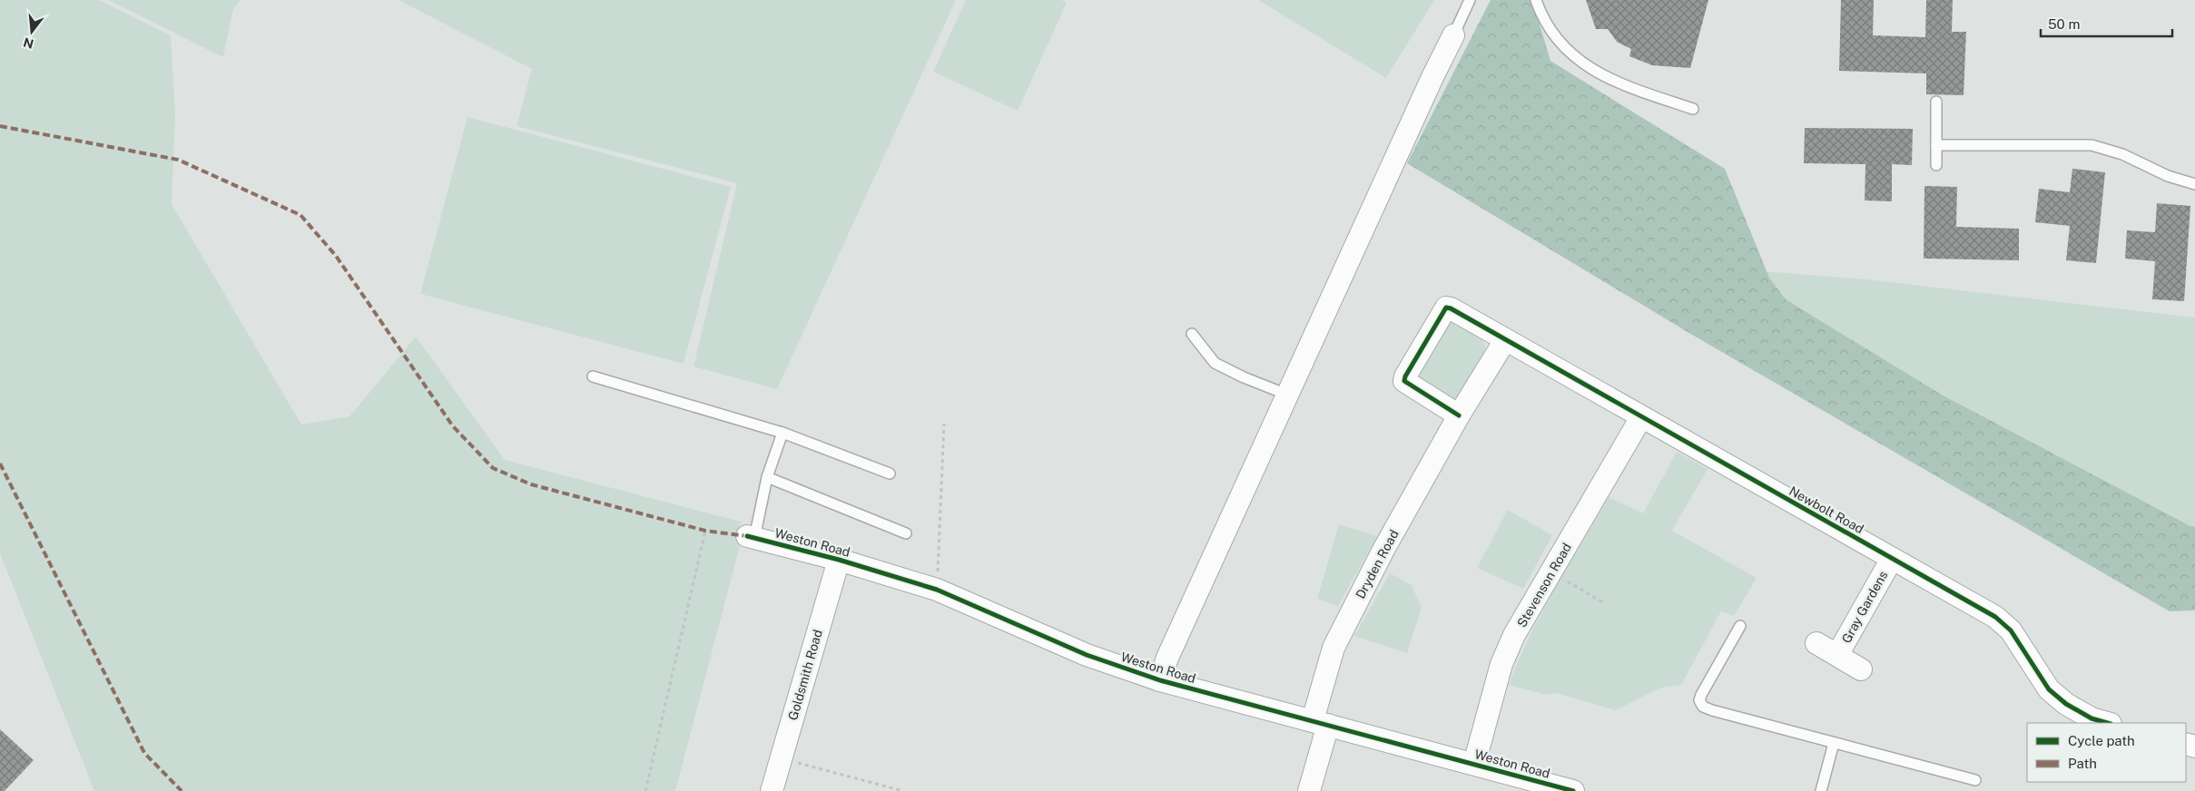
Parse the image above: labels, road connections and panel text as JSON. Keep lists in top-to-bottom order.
{
  "streets": {
    "street": [
      "Newbolt Road",
      "Weston Road",
      "Dryden Road",
      "Stevenson Road",
      "Gray Gardens",
      "Goldsmith Road"
    ]
  },
  "crossings": [
    ["Newbolt Road", "Dryden Road"],
    ["Newbolt Road", "Stevenson Road"],
    ["Newbolt Road", "Gray Gardens"],
    ["Weston Road", "Dryden Road"],
    ["Weston Road", "Stevenson Road"],
    ["Weston Road", "Goldsmith Road"]
  ],
  "legend": ["Cycle path", "Path"],
  "scale_bar": "50 m",
  "north": "bottom"
}
